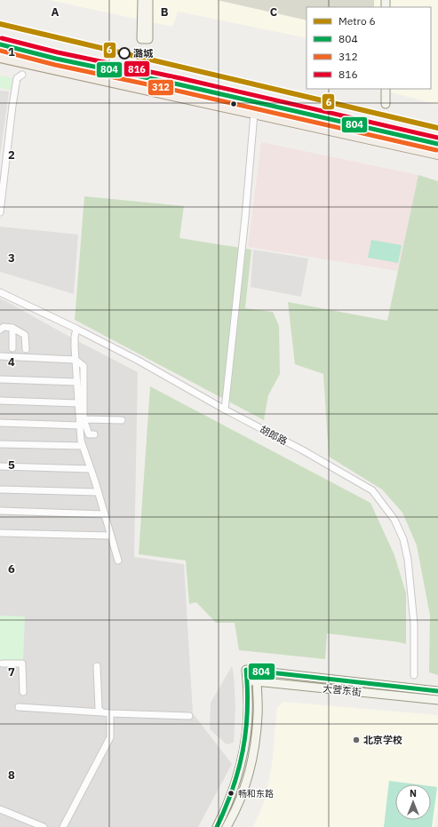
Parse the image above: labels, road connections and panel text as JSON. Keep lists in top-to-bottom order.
{
  "streets": {
    "main road": ["大营东街"],
    "street": ["胡郎路"]
  },
  "places": ["潞城", "北京学校", "畅和东路"],
  "lines": [
    "metro line 6",
    "transit line 816",
    "transit line 804",
    "transit line 312"
  ],
  "legend": [
    "Metro 6",
    "804",
    "312",
    "816"
  ],
  "north": "top",
  "grid": {
    "columns": ["A", "B", "C"],
    "rows": [
      "1",
      "2",
      "3",
      "4",
      "5",
      "6",
      "7",
      "8"
    ]
  }
}
